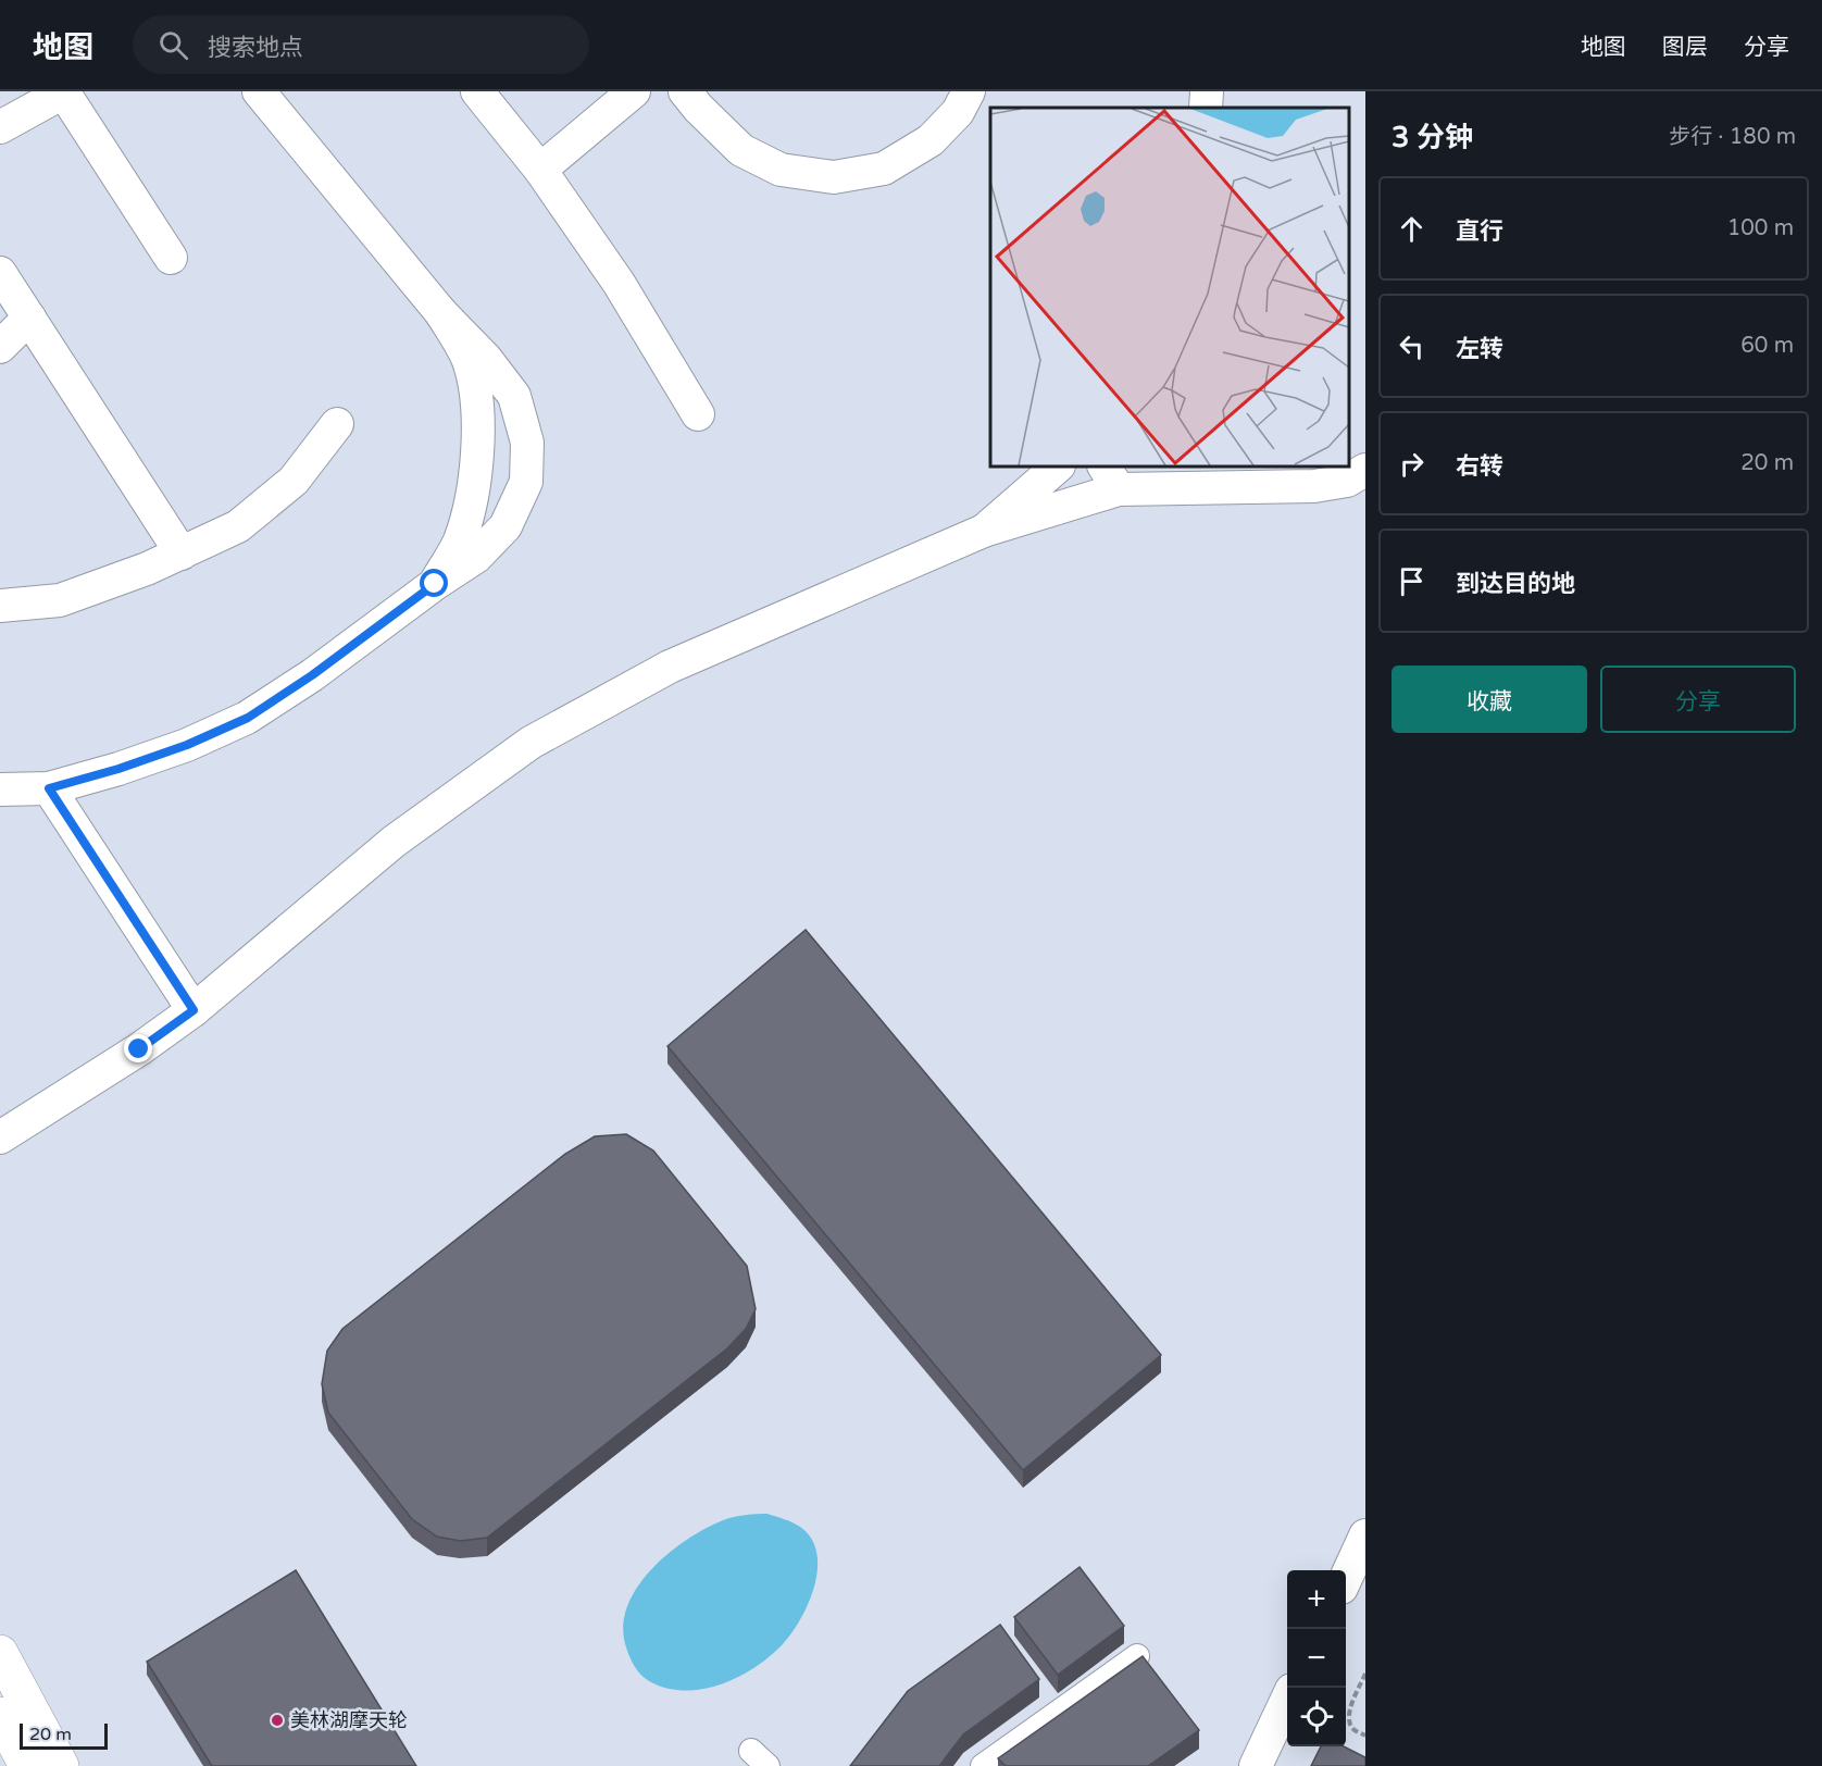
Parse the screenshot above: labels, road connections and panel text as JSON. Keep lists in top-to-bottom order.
{
  "places": ["美林湖摩天轮"],
  "scale_bar": "20 m",
  "page": {
    "header": "地图",
    "search": "搜索地点",
    "nav": ["地图", "图层", "分享"],
    "heading": ["3 分钟", "步行 · 180 m"],
    "list": [
      ["直行", "100 m"],
      ["左转", "60 m"],
      ["右转", "20 m"],
      "到达目的地"
    ],
    "buttons": ["收藏", "分享"],
    "map_buttons": ["+", "−"],
    "scale": "20 m"
  }
}
